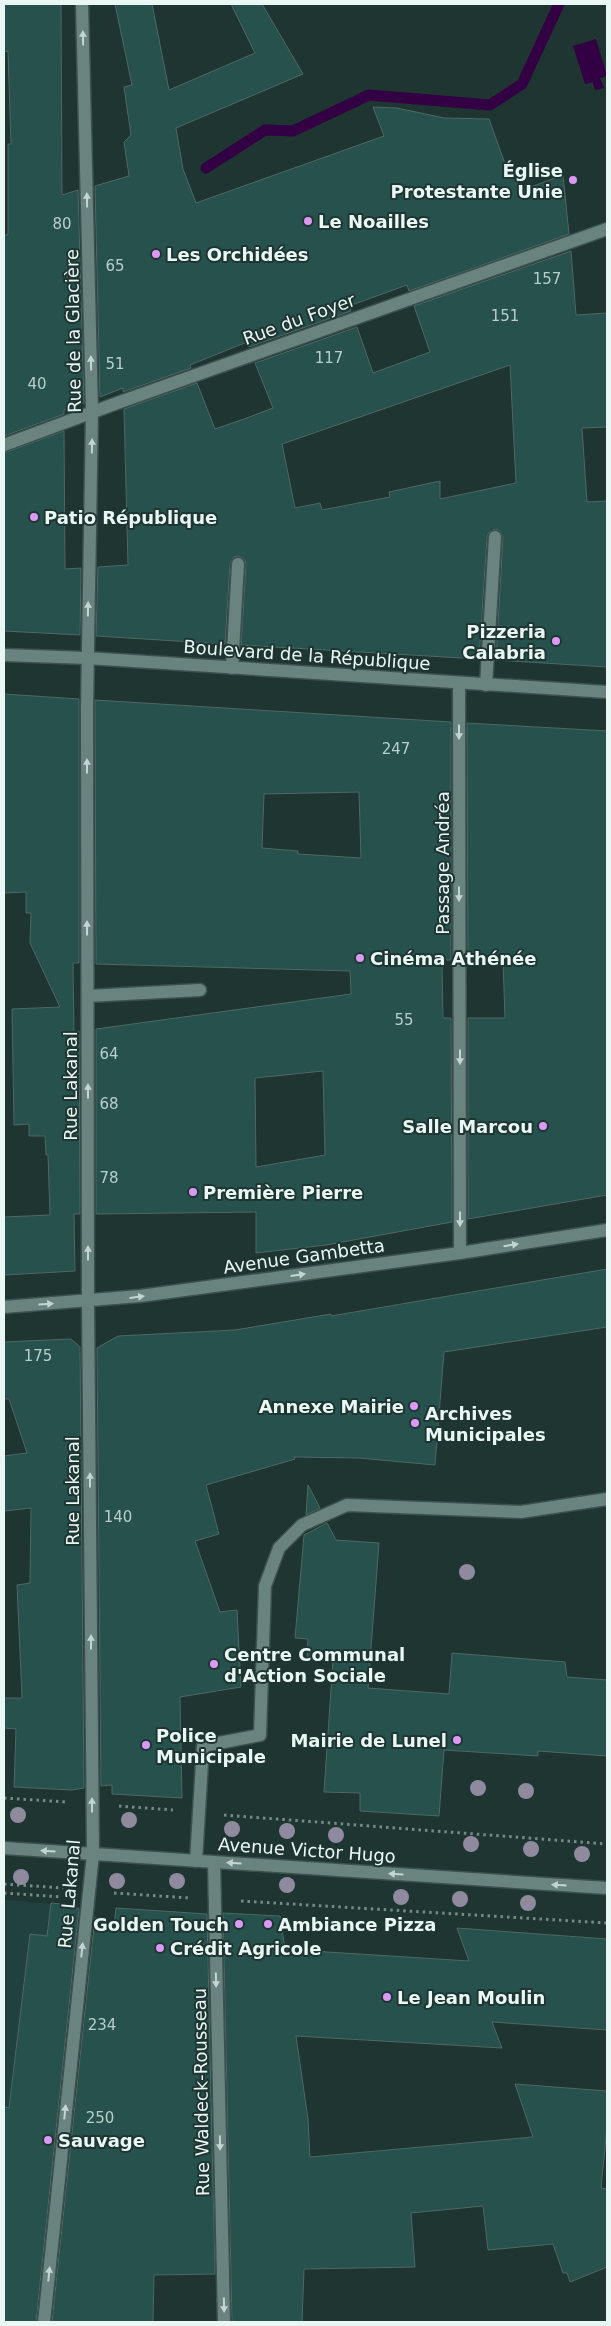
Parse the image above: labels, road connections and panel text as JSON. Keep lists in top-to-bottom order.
{
  "streets": {
    "street": [
      "Rue du Foyer",
      "Rue de la Glacière",
      "Boulevard de la République",
      "Passage Andréa",
      "Rue Lakanal",
      "Avenue Gambetta",
      "Avenue Victor Hugo",
      "Rue Waldeck-Rousseau"
    ]
  },
  "crossings": [
    ["Rue du Foyer", "Rue de la Glacière"],
    ["Rue de la Glacière", "Boulevard de la République"],
    ["Rue de la Glacière", "Rue Lakanal"],
    ["Boulevard de la République", "Passage Andréa"],
    ["Boulevard de la République", "Rue Lakanal"],
    ["Passage Andréa", "Avenue Gambetta"],
    ["Rue Lakanal", "Avenue Gambetta"],
    ["Rue Lakanal", "Avenue Victor Hugo"],
    ["Avenue Victor Hugo", "Rue Waldeck-Rousseau"]
  ],
  "one_way": [
    "Rue de la Glacière",
    "Passage Andréa",
    "Rue Lakanal",
    "Avenue Gambetta",
    "Avenue Victor Hugo",
    "Rue Waldeck-Rousseau"
  ],
  "places": [
    "Église Protestante Unie",
    "Le Noailles",
    "Les Orchidées",
    "Patio République",
    "Pizzeria Calabria",
    "Cinéma Athénée",
    "Salle Marcou",
    "Première Pierre",
    "Annexe Mairie",
    "Archives Municipales",
    "Centre Communal d'Action Sociale",
    "Mairie de Lunel",
    "Police Municipale",
    "Golden Touch",
    "Ambiance Pizza",
    "Crédit Agricole",
    "Le Jean Moulin",
    "Sauvage"
  ],
  "house_numbers": [
    "80",
    "65",
    "157",
    "151",
    "117",
    "51",
    "40",
    "247",
    "55",
    "64",
    "68",
    "78",
    "175",
    "140",
    "234",
    "250"
  ]
}
